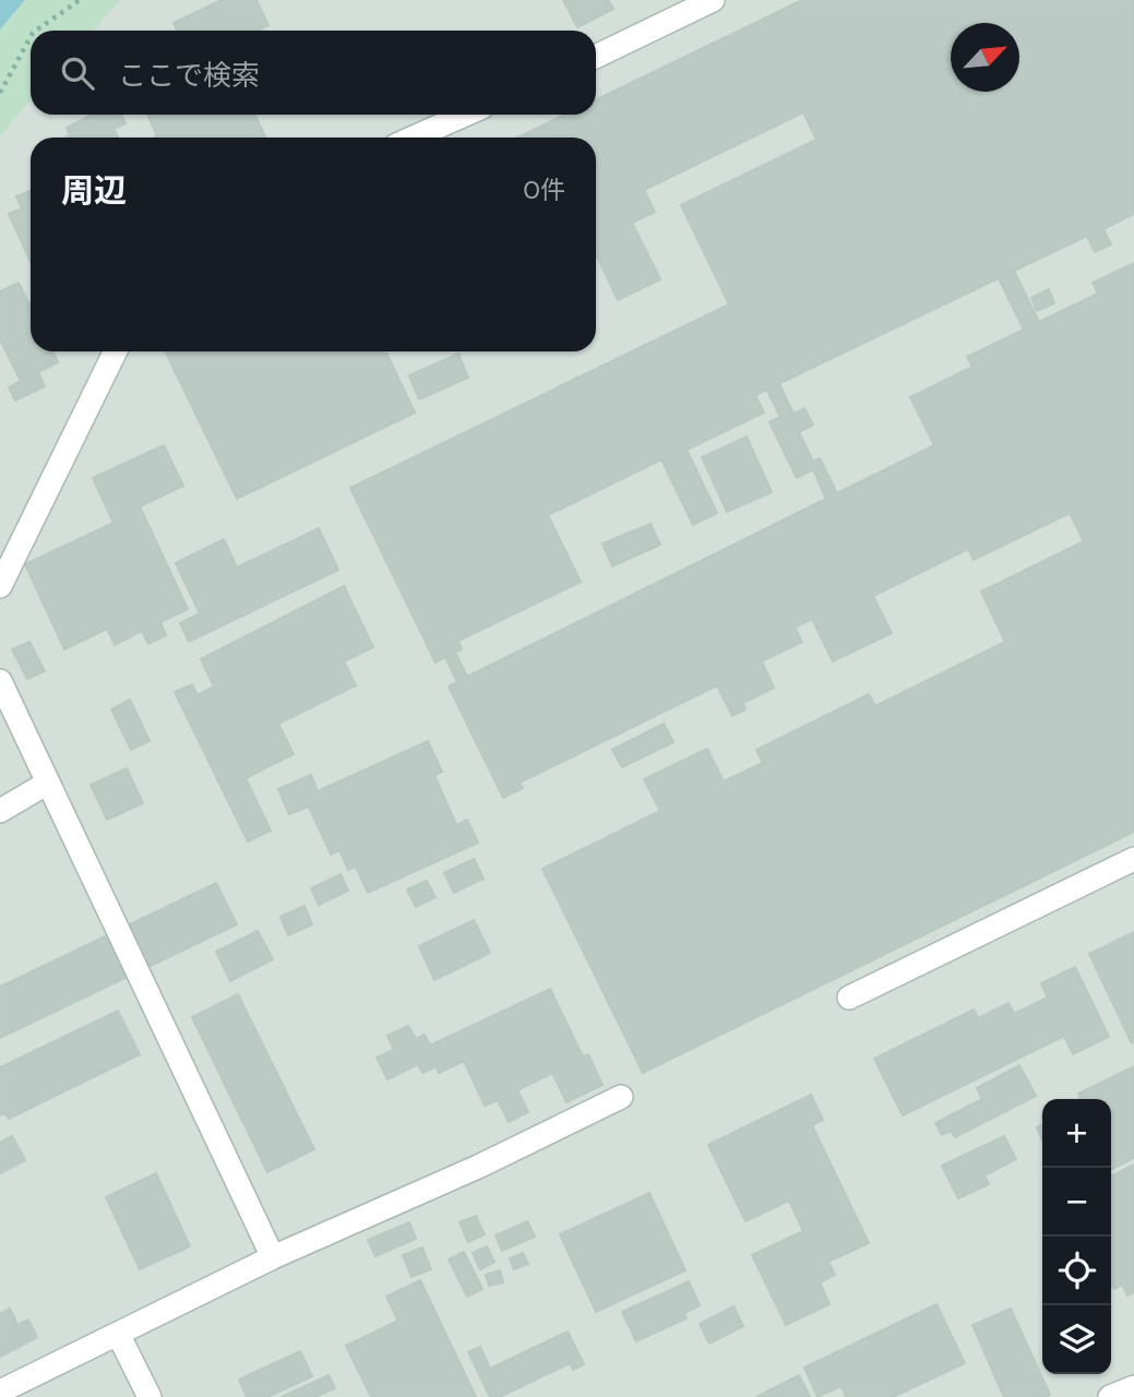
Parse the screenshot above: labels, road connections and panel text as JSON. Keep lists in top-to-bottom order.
{
  "north": "top right",
  "page": {
    "search": "ここで検索",
    "heading": ["周辺", "0件"],
    "map_buttons": ["+", "−"]
  }
}
